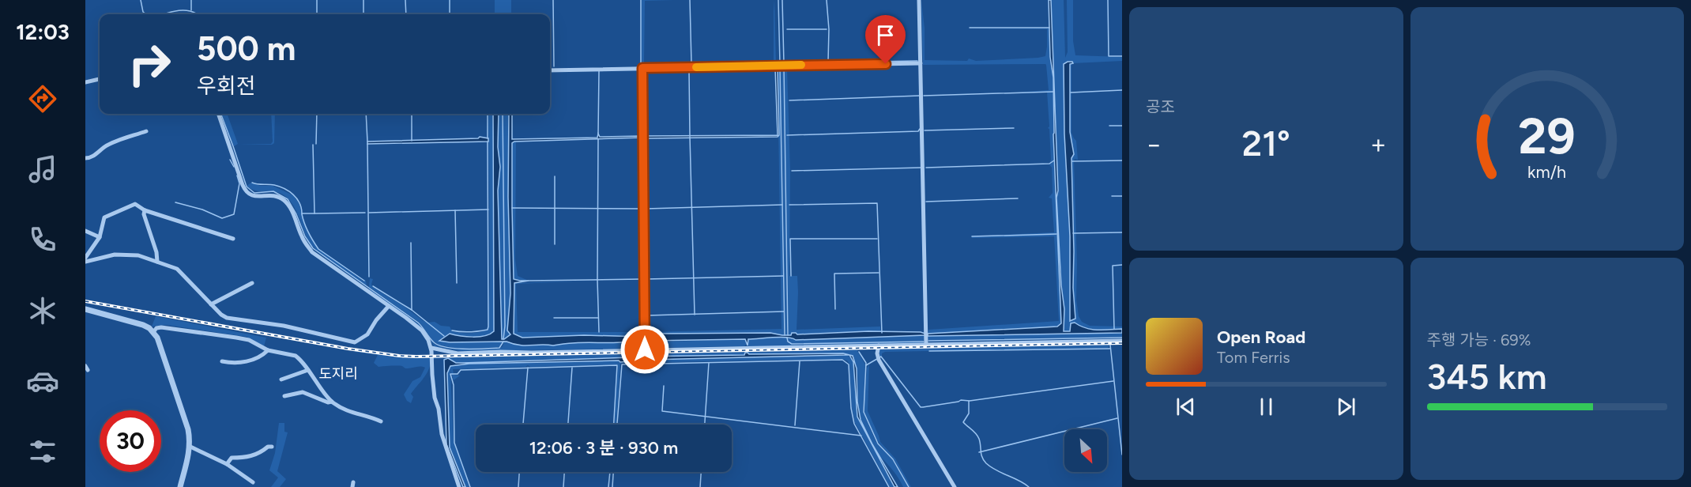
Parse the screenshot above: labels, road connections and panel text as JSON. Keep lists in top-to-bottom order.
{
  "districts": ["도지리"],
  "north": "bottom right",
  "page": {
    "tabs": "12:03",
    "tile": [
      "공조",
      ["주행 가능 · 69%", "345 km"]
    ],
    "turn": ["500 m", "우회전"],
    "heat": ["−", "21°", "+"],
    "song": ["Open Road", "Tom Ferris"],
    "limit": "30",
    "trip": "12:06 · 3 분 · 930 m",
    "gauge": ["29", "km/h"]
  }
}
